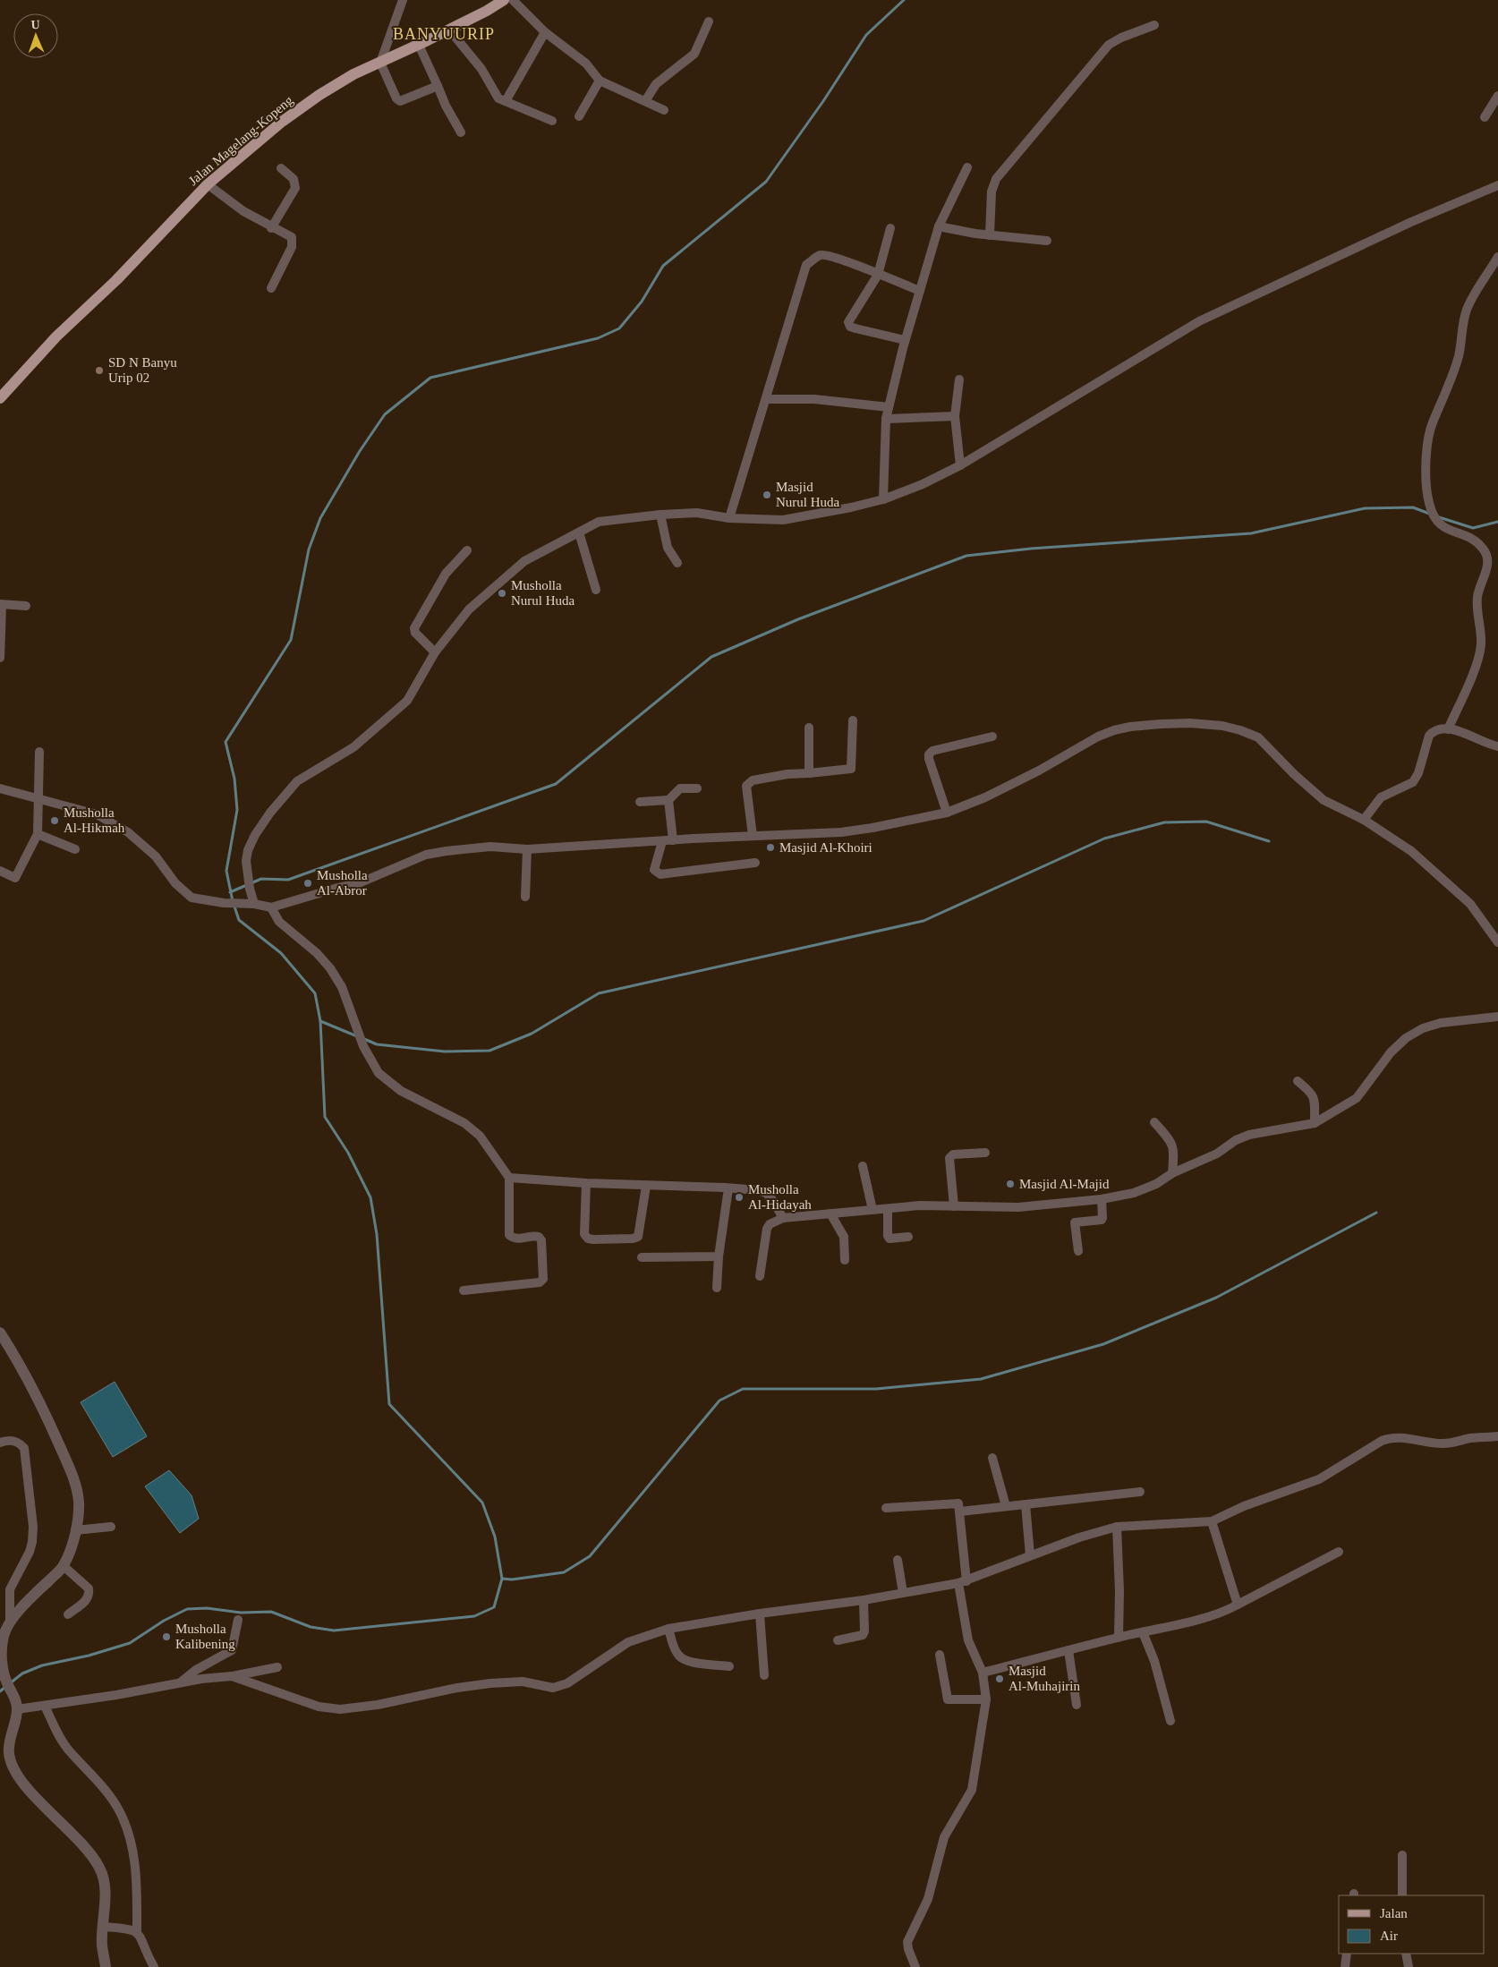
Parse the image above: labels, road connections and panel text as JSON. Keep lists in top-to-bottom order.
{
  "streets": {
    "main road": ["Jalan Magelang-Kopeng"]
  },
  "districts": ["BANYUURIP"],
  "places": [
    "SD N Banyu Urip 02",
    "Masjid Nurul Huda",
    "Musholla Nurul Huda",
    "Musholla Al-Hikmah",
    "Masjid Al-Khoiri",
    "Musholla Al-Abror",
    "Masjid Al-Majid",
    "Musholla Al-Hidayah",
    "Musholla Kalibening",
    "Masjid Al-Muhajirin"
  ],
  "legend": ["Jalan", "Air"],
  "north": "top"
}
